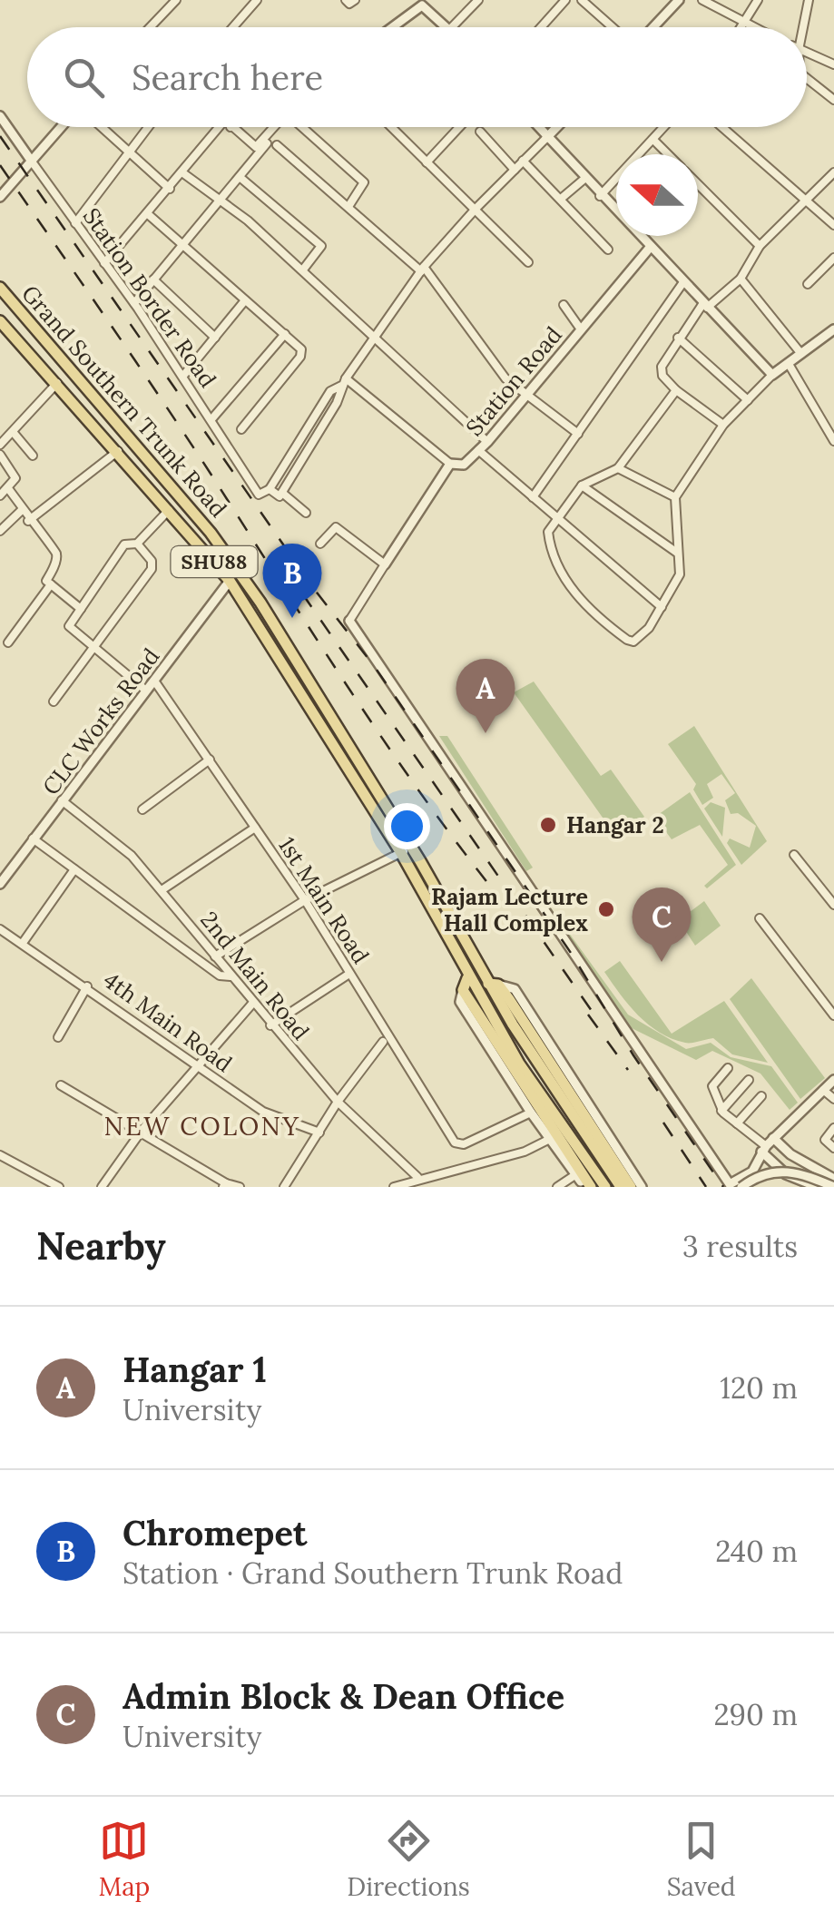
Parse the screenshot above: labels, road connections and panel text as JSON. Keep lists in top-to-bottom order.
{
  "streets": {
    "main road": ["Grand Southern Trunk Road", "SHU88"],
    "street": [
      "Station Border Road",
      "Station Road",
      "CLC Works Road",
      "1st Main Road",
      "2nd Main Road",
      "4th Main Road"
    ]
  },
  "crossings": [
    ["Grand Southern Trunk Road", "CLC Works Road"],
    ["CLC Works Road", "1st Main Road"],
    ["CLC Works Road", "2nd Main Road"]
  ],
  "districts": ["NEW COLONY"],
  "places": ["Hangar 2", "Rajam Lecture Hall Complex"],
  "north": "left",
  "page": {
    "search": "Search here",
    "pins": ["B", "A", "C"],
    "heading": ["Nearby", "3 results"],
    "list": [
      {
        "mark": "A",
        "name": "Hangar 1",
        "note": "University",
        "value": "120 m"
      },
      {
        "mark": "B",
        "name": "Chromepet",
        "note": "Station · Grand Southern Trunk Road",
        "value": "240 m"
      },
      {
        "mark": "C",
        "name": "Admin Block & Dean Office",
        "note": "University",
        "value": "290 m"
      }
    ],
    "nav": ["Map", "Directions", "Saved"]
  }
}
